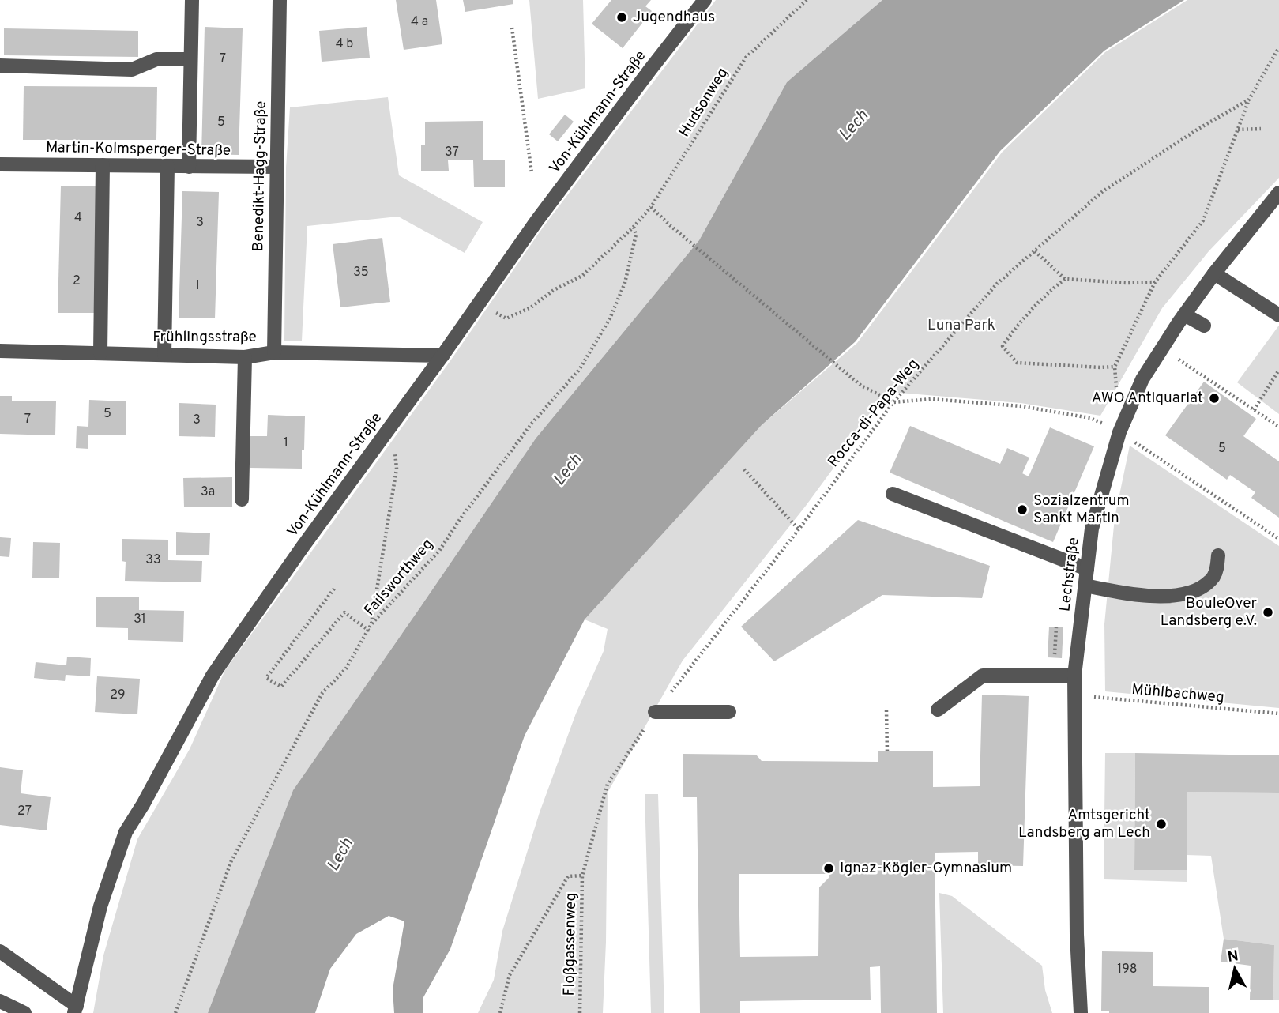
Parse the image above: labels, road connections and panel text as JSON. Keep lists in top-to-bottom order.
{
  "streets": {
    "street": [
      "Von-Kühlmann-Straße",
      "Martin-Kolmsperger-Straße",
      "Benedikt-Hagg-Straße",
      "Frühlingsstraße",
      "Lechstraße"
    ],
    "path": [
      "Hudsonweg",
      "Rocca-di-Papa-Weg",
      "Failsworthweg",
      "Mühlbachweg",
      "Floßgassenweg"
    ]
  },
  "crossings": [
    ["Von-Kühlmann-Straße", "Frühlingsstraße"],
    ["Martin-Kolmsperger-Straße", "Benedikt-Hagg-Straße"],
    ["Benedikt-Hagg-Straße", "Frühlingsstraße"],
    ["Rocca-di-Papa-Weg", "Floßgassenweg"],
    ["Lechstraße", "Mühlbachweg"]
  ],
  "water": ["Lech"],
  "parks": ["Luna Park"],
  "places": [
    "Jugendhaus",
    "AWO Antiquariat",
    "Sozialzentrum Sankt Martin",
    "BouleOver Landsberg e.V.",
    "Amtsgericht Landsberg am Lech",
    "Ignaz-Kögler-Gymnasium"
  ],
  "house_numbers": [
    "4 a",
    "4 b",
    "7",
    "5",
    "37",
    "4",
    "3",
    "35",
    "2",
    "1",
    "5",
    "7",
    "3",
    "1",
    "5",
    "3a",
    "33",
    "31",
    "29",
    "27",
    "198"
  ],
  "north": "top"
}
